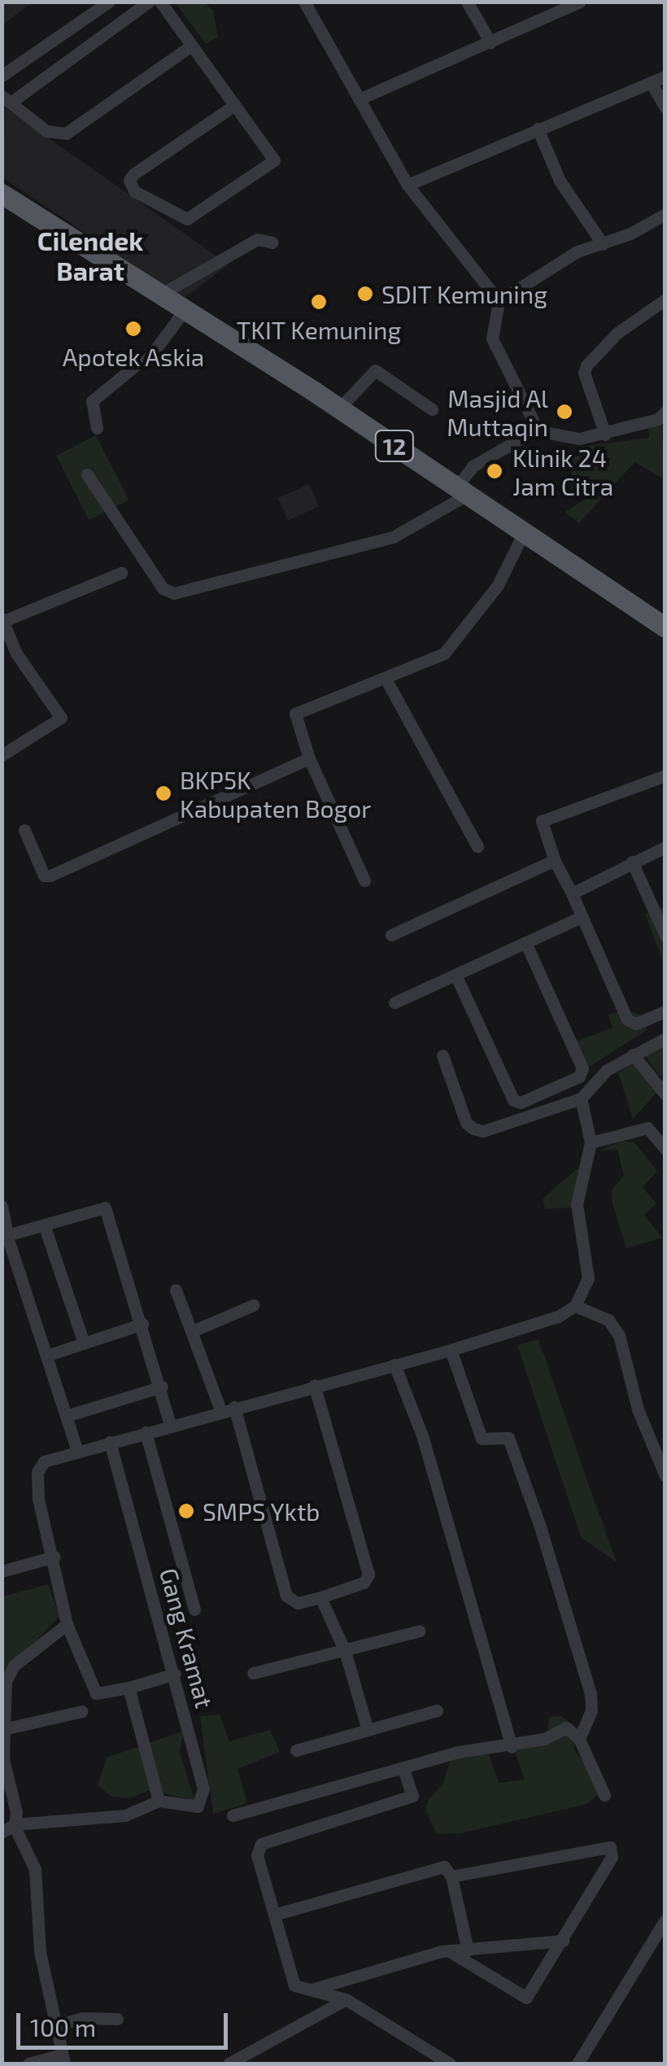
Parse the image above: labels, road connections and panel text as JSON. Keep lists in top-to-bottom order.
{
  "streets": {
    "main road": ["12"],
    "street": ["Gang Kramat"]
  },
  "districts": ["Cilendek Barat"],
  "places": [
    "SDIT Kemuning",
    "TKIT Kemuning",
    "Apotek Askia",
    "Masjid Al Muttaqin",
    "Klinik 24 Jam Citra",
    "BKP5K Kabupaten Bogor",
    "SMPS Yktb"
  ],
  "scale_bar": "100 m"
}
